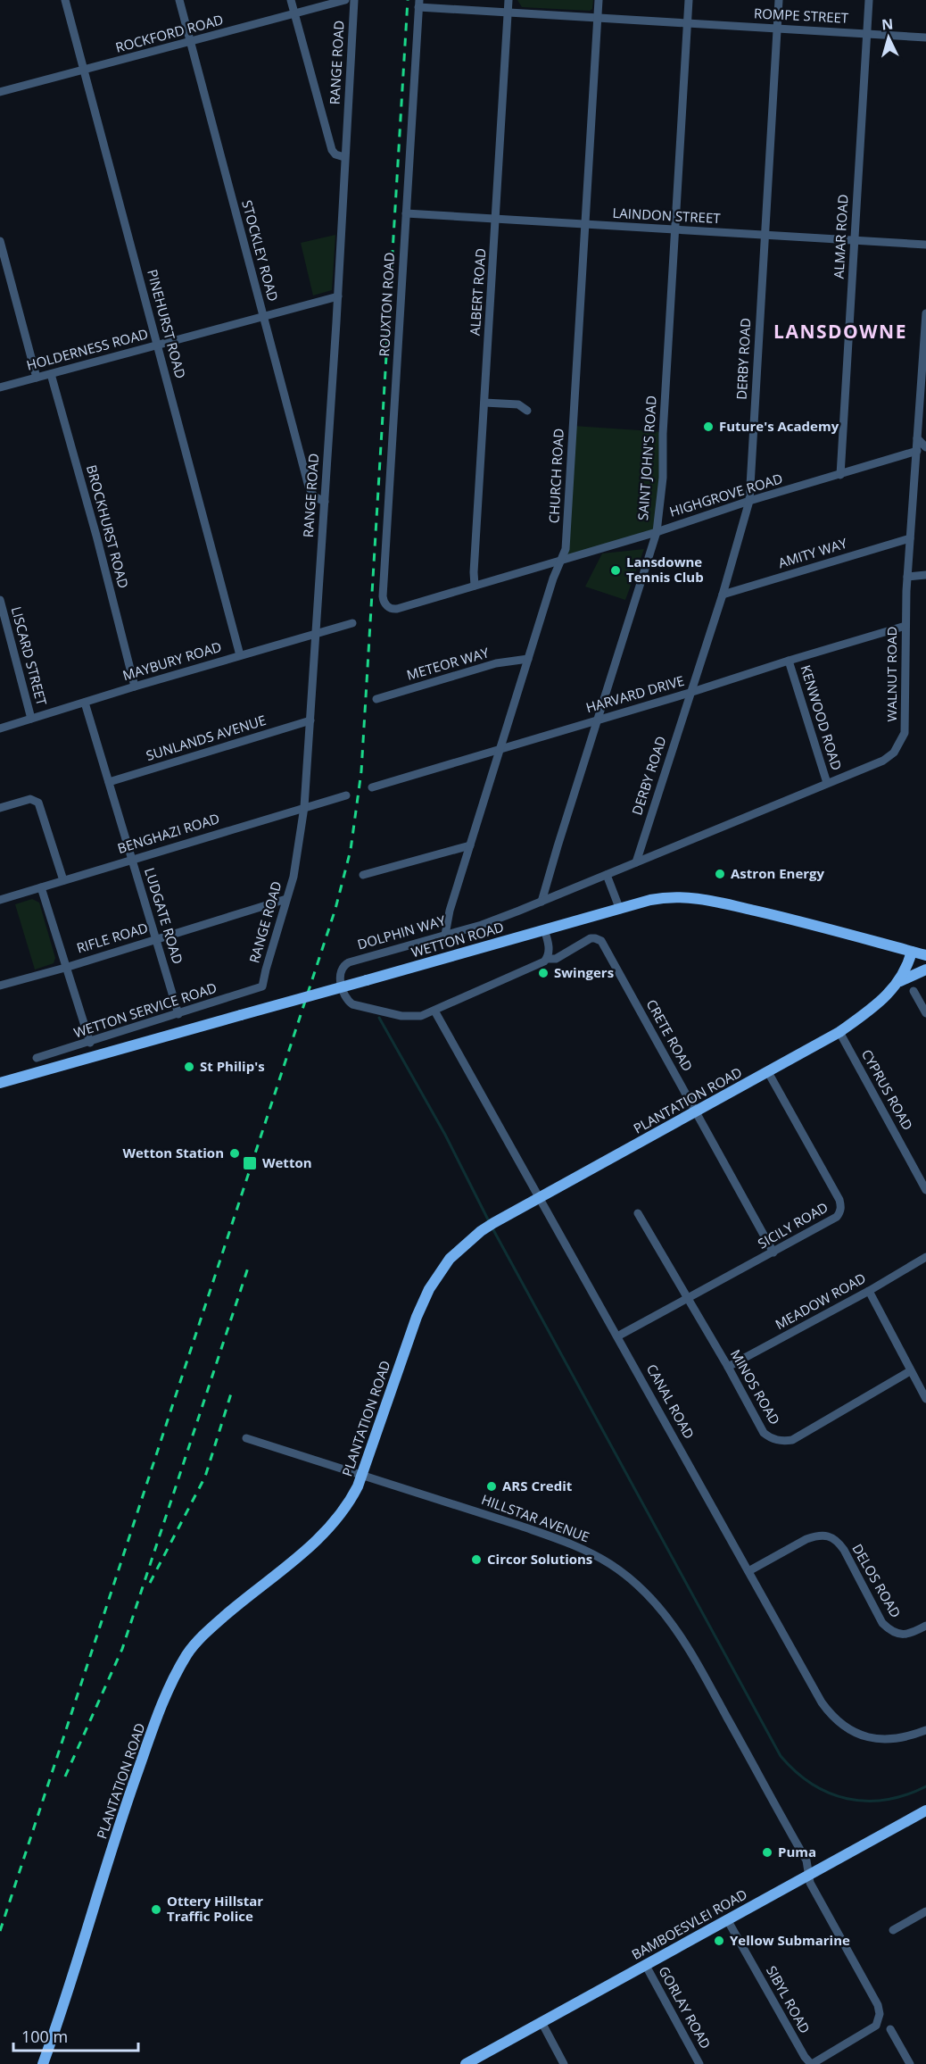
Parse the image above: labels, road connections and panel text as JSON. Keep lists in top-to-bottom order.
{
  "streets": {
    "street": [
      "ROMPE STREET",
      "ROCKFORD ROAD",
      "RANGE ROAD",
      "LAINDON STREET",
      "ALMAR ROAD",
      "STOCKLEY ROAD",
      "ALBERT ROAD",
      "ROUXTON ROAD",
      "PINEHURST ROAD",
      "HOLDERNESS ROAD",
      "DERBY ROAD",
      "SAINT JOHN'S ROAD",
      "CHURCH ROAD",
      "HIGHGROVE ROAD",
      "BROCKHURST ROAD",
      "AMITY WAY",
      "LISCARD STREET",
      "MAYBURY ROAD",
      "METEOR WAY",
      "WALNUT ROAD",
      "HARVARD DRIVE",
      "KENWOOD ROAD",
      "SUNLANDS AVENUE",
      "BENGHAZI ROAD",
      "LUDGATE ROAD",
      "DOLPHIN WAY",
      "RIFLE ROAD",
      "WETTON ROAD",
      "WETTON SERVICE ROAD",
      "CRETE ROAD",
      "CYPRUS ROAD",
      "PLANTATION ROAD",
      "SICILY ROAD",
      "MEADOW ROAD",
      "MINOS ROAD",
      "CANAL ROAD",
      "HILLSTAR AVENUE",
      "DELOS ROAD",
      "BAMBOESVLEI ROAD",
      "SIBYL ROAD",
      "GORLAY ROAD"
    ]
  },
  "crossings": [
    ["ROMPE STREET", "ALMAR ROAD"],
    ["ROMPE STREET", "ALBERT ROAD"],
    ["ROMPE STREET", "ROUXTON ROAD"],
    ["ROMPE STREET", "DERBY ROAD"],
    ["ROMPE STREET", "SAINT JOHN'S ROAD"],
    ["ROMPE STREET", "CHURCH ROAD"],
    ["ROCKFORD ROAD", "STOCKLEY ROAD"],
    ["ROCKFORD ROAD", "PINEHURST ROAD"],
    ["RANGE ROAD", "STOCKLEY ROAD"],
    ["RANGE ROAD", "HOLDERNESS ROAD"],
    ["RANGE ROAD", "MAYBURY ROAD"],
    ["RANGE ROAD", "SUNLANDS AVENUE"],
    ["RANGE ROAD", "BENGHAZI ROAD"],
    ["RANGE ROAD", "RIFLE ROAD"],
    ["RANGE ROAD", "WETTON SERVICE ROAD"],
    ["LAINDON STREET", "ALMAR ROAD"],
    ["LAINDON STREET", "ALBERT ROAD"],
    ["LAINDON STREET", "ROUXTON ROAD"],
    ["LAINDON STREET", "DERBY ROAD"],
    ["LAINDON STREET", "SAINT JOHN'S ROAD"],
    ["LAINDON STREET", "CHURCH ROAD"],
    ["ALMAR ROAD", "HIGHGROVE ROAD"],
    ["STOCKLEY ROAD", "HOLDERNESS ROAD"],
    ["ALBERT ROAD", "HIGHGROVE ROAD"],
    ["ROUXTON ROAD", "HIGHGROVE ROAD"],
    ["PINEHURST ROAD", "HOLDERNESS ROAD"],
    ["PINEHURST ROAD", "MAYBURY ROAD"],
    ["HOLDERNESS ROAD", "BROCKHURST ROAD"],
    ["DERBY ROAD", "HIGHGROVE ROAD"],
    ["DERBY ROAD", "AMITY WAY"],
    ["DERBY ROAD", "WALNUT ROAD"],
    ["DERBY ROAD", "HARVARD DRIVE"],
    ["SAINT JOHN'S ROAD", "HIGHGROVE ROAD"],
    ["SAINT JOHN'S ROAD", "HARVARD DRIVE"],
    ["SAINT JOHN'S ROAD", "DOLPHIN WAY"],
    ["CHURCH ROAD", "HIGHGROVE ROAD"],
    ["CHURCH ROAD", "METEOR WAY"],
    ["CHURCH ROAD", "HARVARD DRIVE"],
    ["CHURCH ROAD", "DOLPHIN WAY"],
    ["HIGHGROVE ROAD", "WALNUT ROAD"],
    ["BROCKHURST ROAD", "MAYBURY ROAD"],
    ["AMITY WAY", "WALNUT ROAD"],
    ["LISCARD STREET", "MAYBURY ROAD"],
    ["MAYBURY ROAD", "LUDGATE ROAD"],
    ["WALNUT ROAD", "HARVARD DRIVE"],
    ["WALNUT ROAD", "KENWOOD ROAD"],
    ["WALNUT ROAD", "DOLPHIN WAY"],
    ["HARVARD DRIVE", "KENWOOD ROAD"],
    ["SUNLANDS AVENUE", "LUDGATE ROAD"],
    ["BENGHAZI ROAD", "LUDGATE ROAD"],
    ["LUDGATE ROAD", "RIFLE ROAD"],
    ["LUDGATE ROAD", "WETTON SERVICE ROAD"],
    ["DOLPHIN WAY", "CRETE ROAD"],
    ["DOLPHIN WAY", "CANAL ROAD"],
    ["WETTON ROAD", "PLANTATION ROAD"],
    ["CRETE ROAD", "PLANTATION ROAD"],
    ["CRETE ROAD", "SICILY ROAD"],
    ["CYPRUS ROAD", "PLANTATION ROAD"],
    ["PLANTATION ROAD", "SICILY ROAD"],
    ["PLANTATION ROAD", "CANAL ROAD"],
    ["PLANTATION ROAD", "HILLSTAR AVENUE"],
    ["SICILY ROAD", "MINOS ROAD"],
    ["SICILY ROAD", "CANAL ROAD"],
    ["MEADOW ROAD", "MINOS ROAD"],
    ["CANAL ROAD", "DELOS ROAD"],
    ["HILLSTAR AVENUE", "BAMBOESVLEI ROAD"],
    ["HILLSTAR AVENUE", "SIBYL ROAD"],
    ["BAMBOESVLEI ROAD", "SIBYL ROAD"],
    ["BAMBOESVLEI ROAD", "GORLAY ROAD"]
  ],
  "districts": ["LANSDOWNE"],
  "places": {
    "other": [
      "Future's Academy",
      "Lansdowne Tennis Club",
      "Astron Energy",
      "Swingers",
      "St Philip's",
      "Wetton Station",
      "ARS Credit",
      "Circor Solutions",
      "Puma",
      "Ottery Hillstar Traffic Police",
      "Yellow Submarine"
    ],
    "transit": ["Wetton"]
  },
  "scale_bar": "100 m",
  "north": "top"
}
